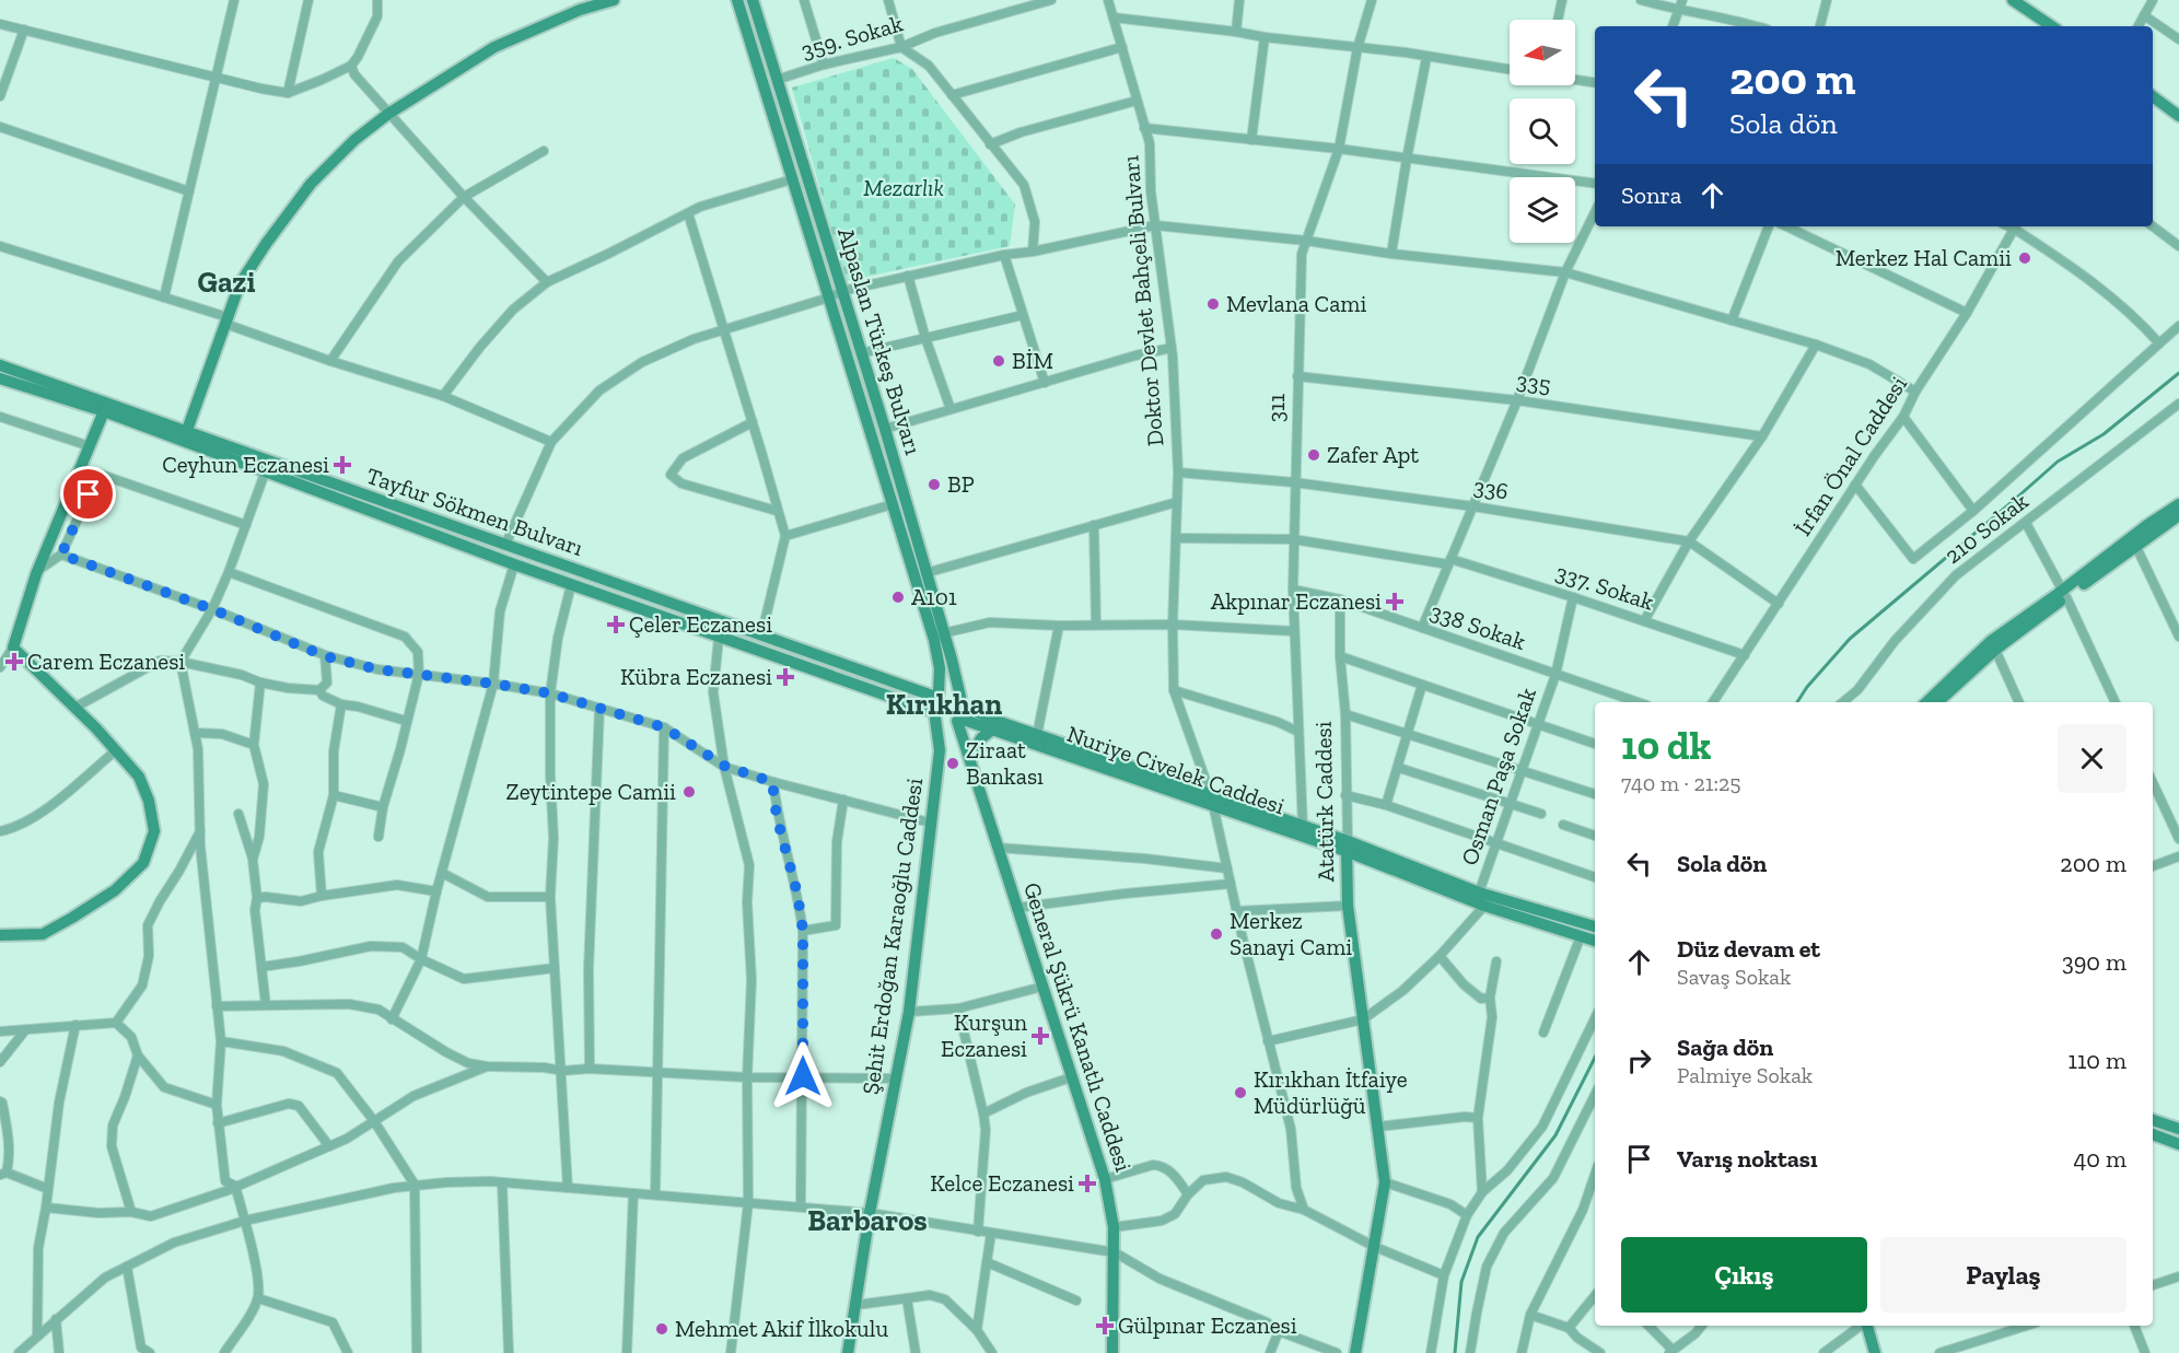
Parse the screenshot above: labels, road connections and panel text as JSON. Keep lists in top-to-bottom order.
{
  "streets": {
    "main road": [
      "Alpaslan Türkeş Bulvarı",
      "Tayfur Sökmen Bulvarı",
      "Nuriye Civelek Caddesi",
      "Atatürk Caddesi",
      "Şehit Erdoğan Karaoğlu Caddesi",
      "General Şükrü Kanatlı Caddesi"
    ],
    "street": [
      "359. Sokak",
      "Doktor Devlet Bahçeli Bulvarı",
      "335",
      "311",
      "İrfan Önal Caddesi",
      "336",
      "210 Sokak",
      "337. Sokak",
      "338 Sokak",
      "Osman Paşa Sokak"
    ]
  },
  "crossings": [
    ["359. Sokak", "Alpaslan Türkeş Bulvarı"],
    ["Doktor Devlet Bahçeli Bulvarı", "336"],
    ["Doktor Devlet Bahçeli Bulvarı", "337. Sokak"],
    ["Doktor Devlet Bahçeli Bulvarı", "Nuriye Civelek Caddesi"],
    ["Alpaslan Türkeş Bulvarı", "Tayfur Sökmen Bulvarı"],
    ["Alpaslan Türkeş Bulvarı", "Nuriye Civelek Caddesi"],
    ["Alpaslan Türkeş Bulvarı", "Şehit Erdoğan Karaoğlu Caddesi"],
    ["Alpaslan Türkeş Bulvarı", "General Şükrü Kanatlı Caddesi"],
    ["335", "311"],
    ["311", "336"],
    ["311", "337. Sokak"],
    ["311", "338 Sokak"],
    ["311", "Nuriye Civelek Caddesi"],
    ["İrfan Önal Caddesi", "336"],
    ["İrfan Önal Caddesi", "337. Sokak"],
    ["Tayfur Sökmen Bulvarı", "Nuriye Civelek Caddesi"],
    ["Tayfur Sökmen Bulvarı", "Şehit Erdoğan Karaoğlu Caddesi"],
    ["Tayfur Sökmen Bulvarı", "General Şükrü Kanatlı Caddesi"],
    ["337. Sokak", "Osman Paşa Sokak"],
    ["338 Sokak", "Osman Paşa Sokak"],
    ["338 Sokak", "Atatürk Caddesi"],
    ["Nuriye Civelek Caddesi", "Osman Paşa Sokak"],
    ["Nuriye Civelek Caddesi", "Atatürk Caddesi"],
    ["Nuriye Civelek Caddesi", "Şehit Erdoğan Karaoğlu Caddesi"],
    ["Nuriye Civelek Caddesi", "General Şükrü Kanatlı Caddesi"],
    ["Şehit Erdoğan Karaoğlu Caddesi", "General Şükrü Kanatlı Caddesi"]
  ],
  "districts": ["Gazi", "Kırıkhan", "Barbaros"],
  "parks": ["Mezarlık"],
  "places": {
    "other": [
      "Merkez Hal Camii",
      "Mevlana Cami",
      "BİM",
      "Zafer Apt",
      "BP",
      "A101",
      "Ziraat Bankası",
      "Zeytintepe Camii",
      "Merkez Sanayi Cami",
      "Kırıkhan İtfaiye Müdürlüğü",
      "Mehmet Akif İlkokulu"
    ],
    "health": [
      "Ceyhun Eczanesi",
      "Akpınar Eczanesi",
      "Çeler Eczanesi",
      "Carem Eczanesi",
      "Kübra Eczanesi",
      "Kurşun Eczanesi",
      "Kelce Eczanesi",
      "Gülpınar Eczanesi"
    ]
  },
  "north": "left",
  "page": {
    "turn": ["200 m", "Sola dön"],
    "then": "Sonra",
    "heading": ["10 dk", "740 m · 21:25"],
    "list": [
      {
        "name": "Sola dön",
        "value": "200 m"
      },
      {
        "name": "Düz devam et",
        "note": "Savaş Sokak",
        "value": "390 m"
      },
      {
        "name": "Sağa dön",
        "note": "Palmiye Sokak",
        "value": "110 m"
      },
      {
        "name": "Varış noktası",
        "value": "40 m"
      }
    ],
    "buttons": ["Çıkış", "Paylaş"]
  }
}
